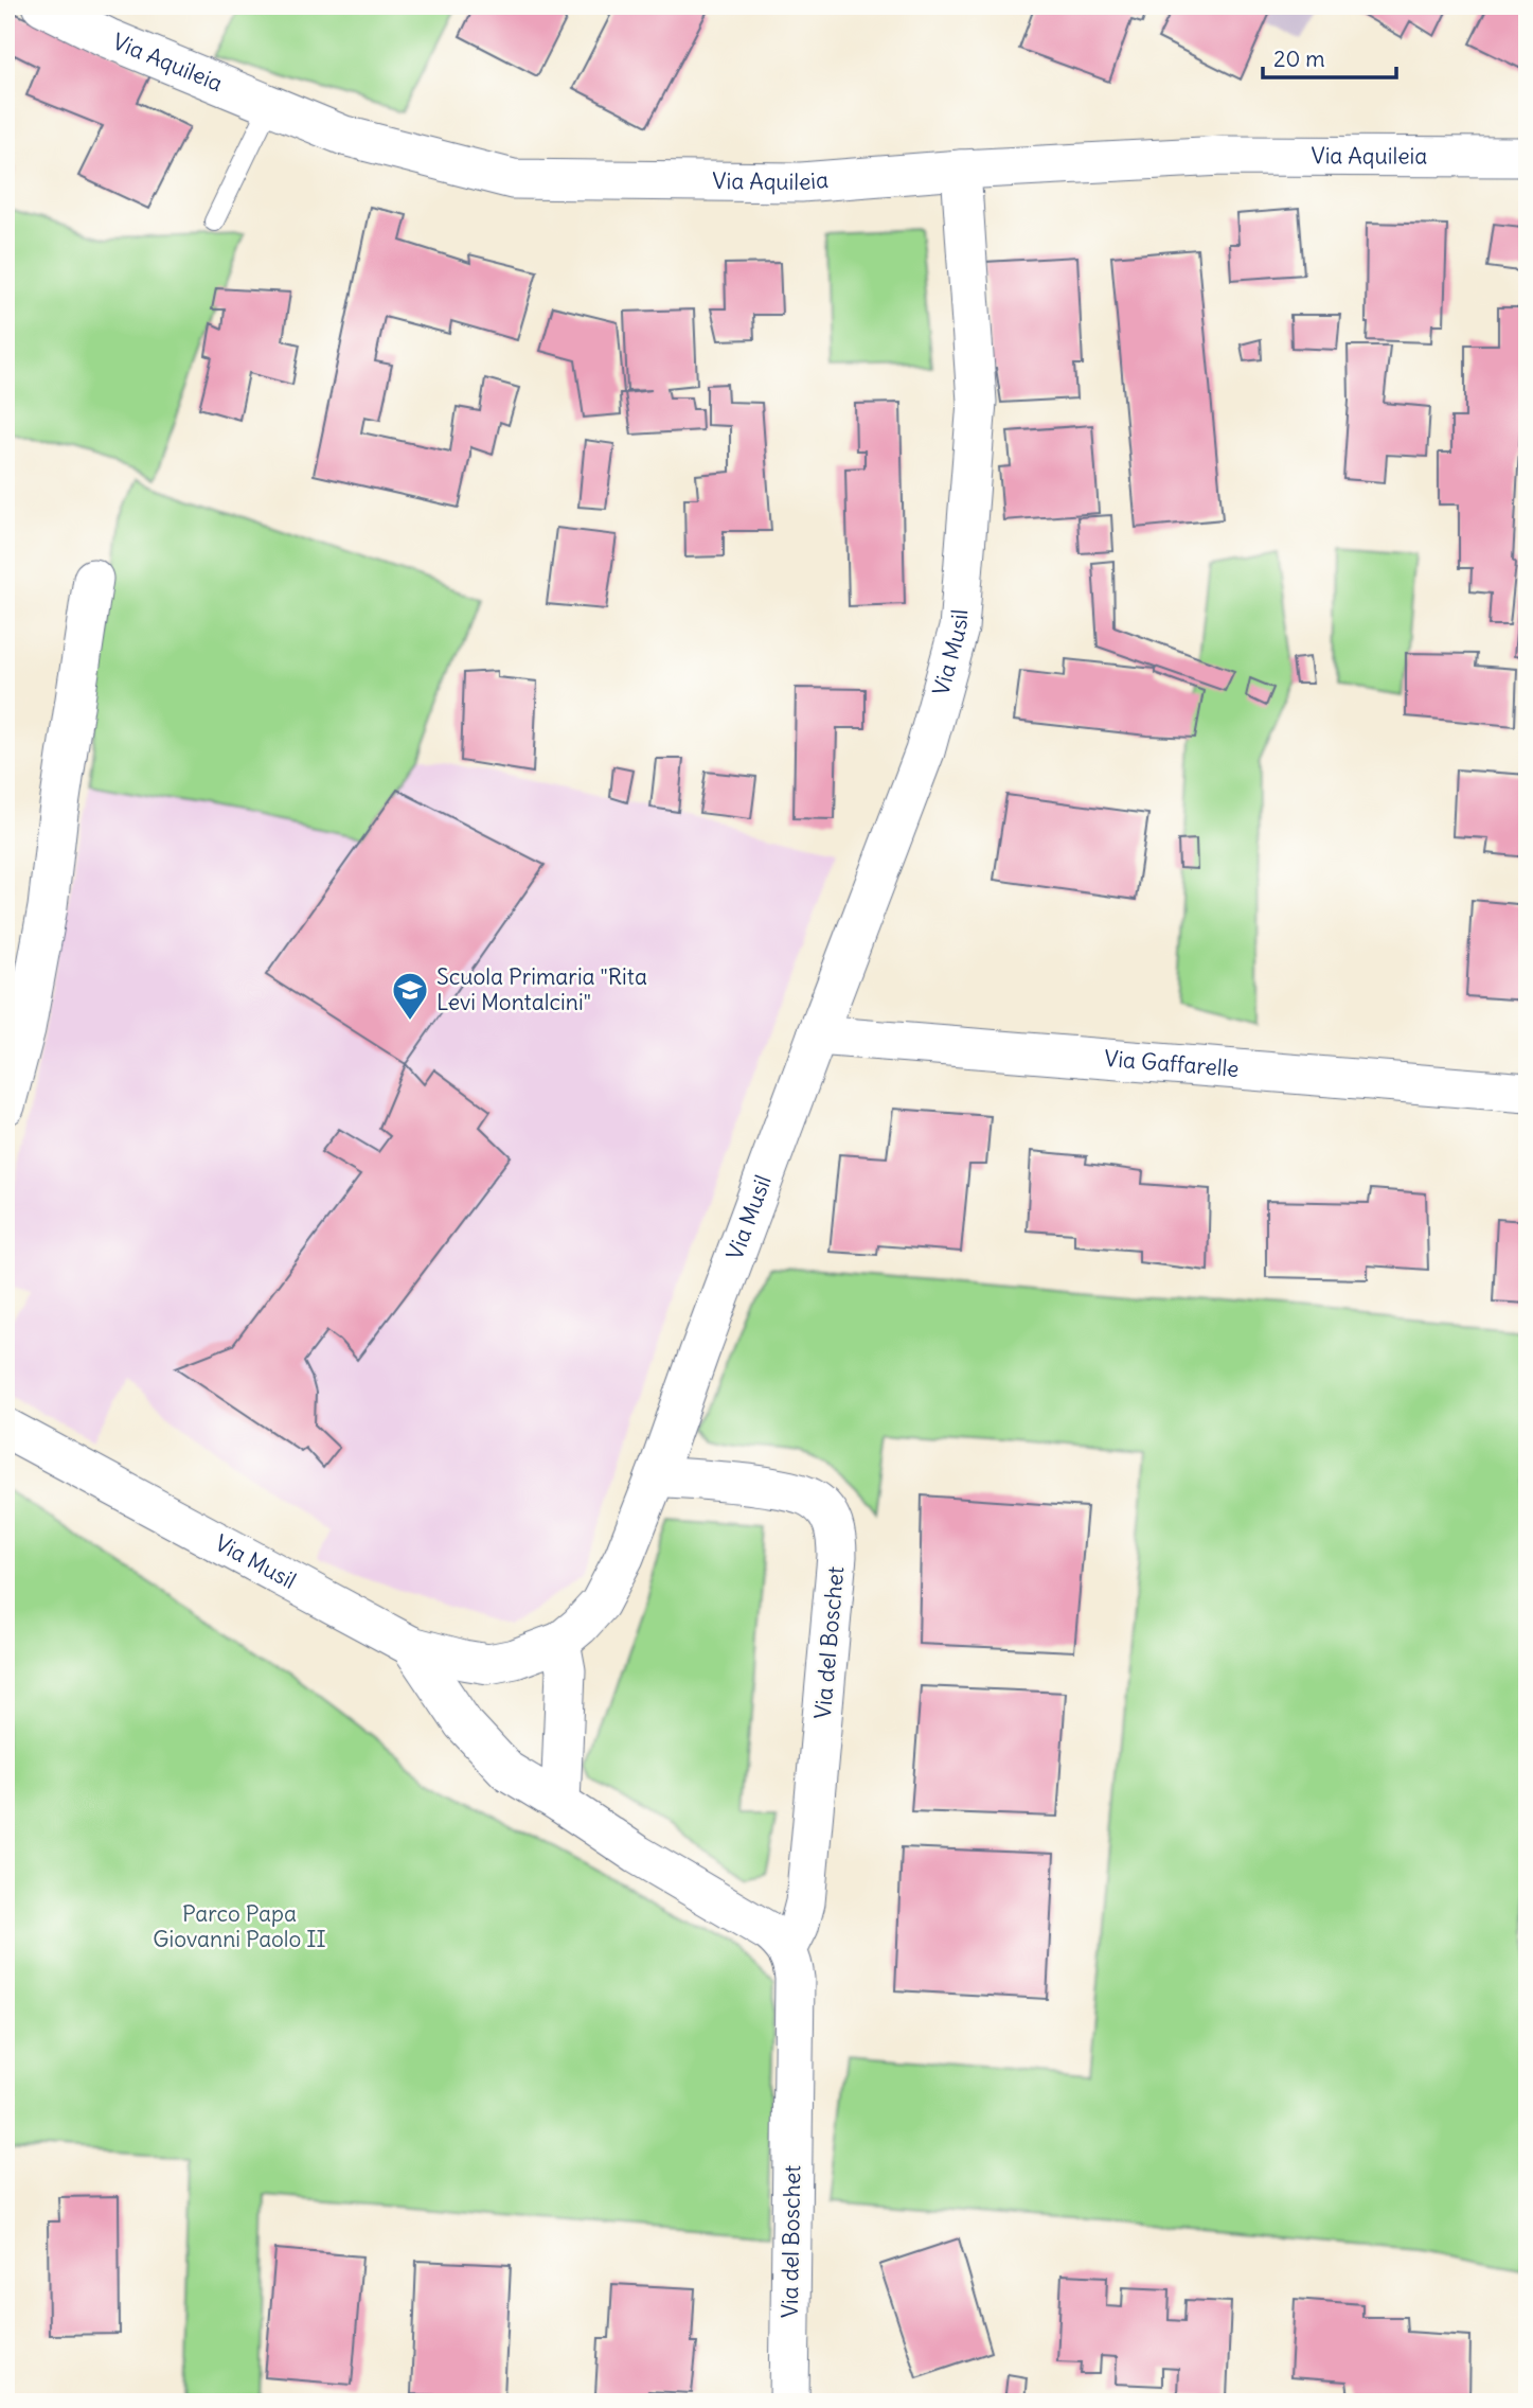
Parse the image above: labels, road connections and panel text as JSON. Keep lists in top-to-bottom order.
{
  "streets": {
    "street": [
      "Via Aquileia",
      "Via Musil",
      "Via Gaffarelle",
      "Via del Boschet"
    ]
  },
  "crossings": [
    ["Via Aquileia", "Via Musil"],
    ["Via Musil", "Via Gaffarelle"],
    ["Via Musil", "Via del Boschet"]
  ],
  "parks": ["Parco Papa Giovanni Paolo II"],
  "places": {
    "school or university": ["Scuola Primaria \"Rita Levi Montalcini\""]
  },
  "scale_bar": "20 m"
}
